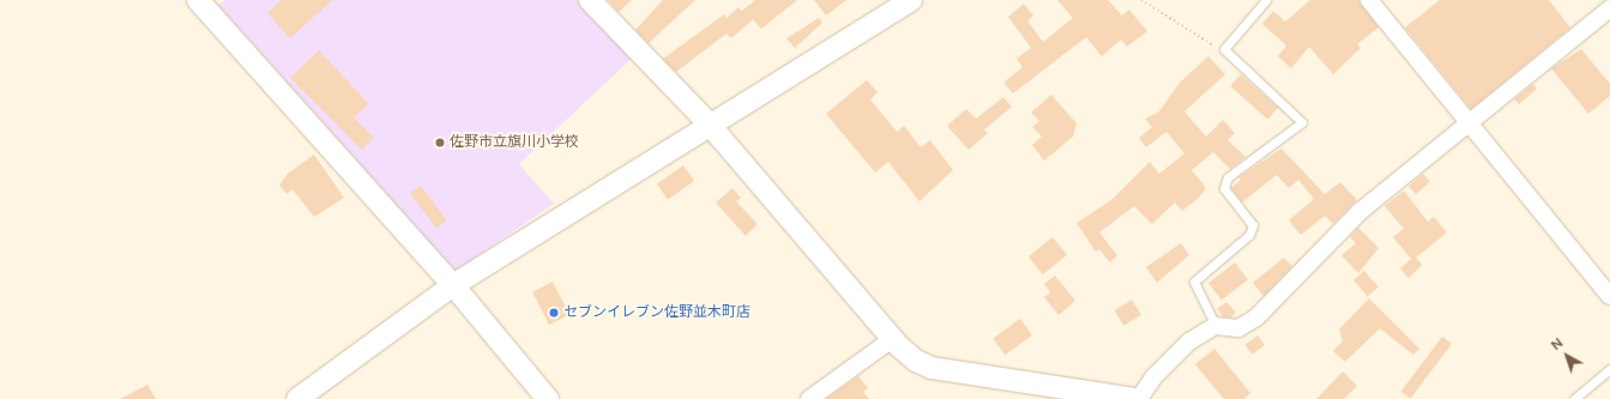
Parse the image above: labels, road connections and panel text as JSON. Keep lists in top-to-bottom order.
{
  "places": ["佐野市立旗川小学校", "セブンイレブン佐野並木町店"],
  "north": "top left"
}
